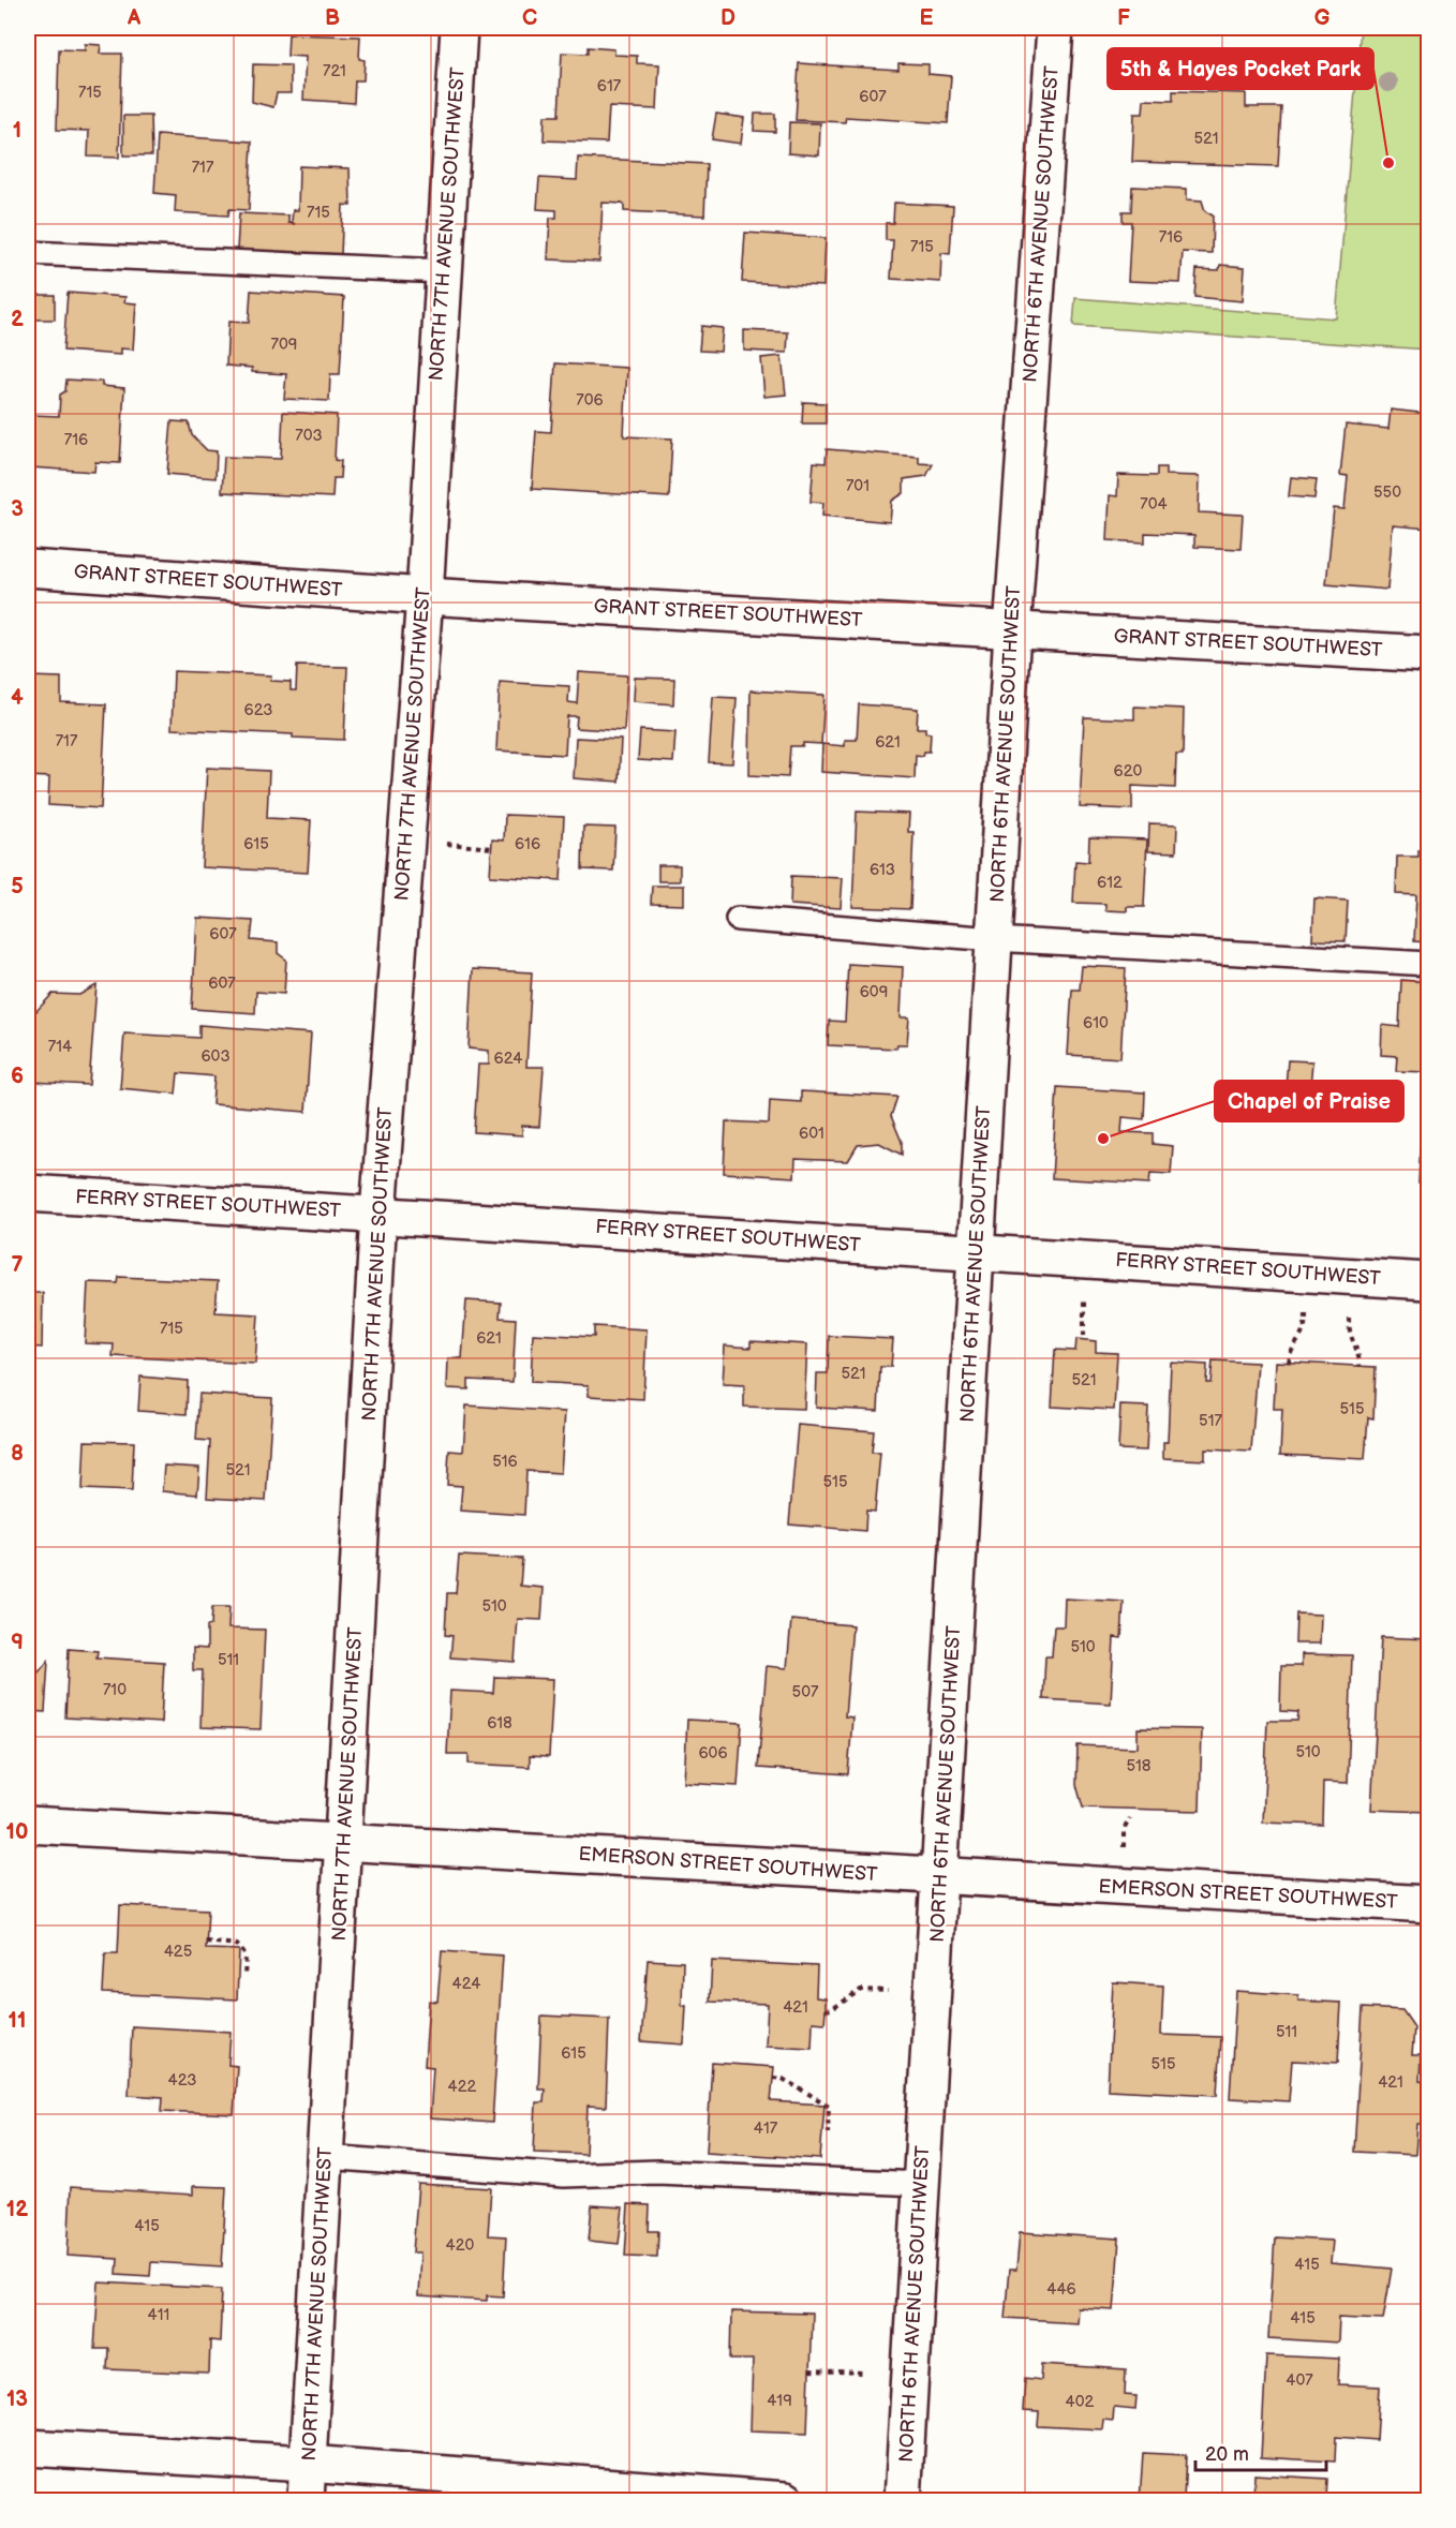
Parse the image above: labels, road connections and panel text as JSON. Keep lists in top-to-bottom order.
{
  "streets": {
    "street": [
      "NORTH 7TH AVENUE SOUTHWEST",
      "NORTH 6TH AVENUE SOUTHWEST",
      "GRANT STREET SOUTHWEST",
      "FERRY STREET SOUTHWEST",
      "EMERSON STREET SOUTHWEST"
    ]
  },
  "crossings": [
    ["NORTH 7TH AVENUE SOUTHWEST", "GRANT STREET SOUTHWEST"],
    ["NORTH 7TH AVENUE SOUTHWEST", "FERRY STREET SOUTHWEST"],
    ["NORTH 7TH AVENUE SOUTHWEST", "EMERSON STREET SOUTHWEST"],
    ["NORTH 6TH AVENUE SOUTHWEST", "GRANT STREET SOUTHWEST"],
    ["NORTH 6TH AVENUE SOUTHWEST", "FERRY STREET SOUTHWEST"],
    ["NORTH 6TH AVENUE SOUTHWEST", "EMERSON STREET SOUTHWEST"]
  ],
  "places": ["5th & Hayes Pocket Park", "Chapel of Praise"],
  "house_numbers": [
    "721",
    "617",
    "715",
    "607",
    "521",
    "717",
    "715",
    "716",
    "715",
    "709",
    "706",
    "703",
    "716",
    "701",
    "550",
    "704",
    "623",
    "717",
    "621",
    "620",
    "615",
    "616",
    "613",
    "612",
    "607",
    "607",
    "609",
    "610",
    "714",
    "603",
    "624",
    "601",
    "715",
    "621",
    "521",
    "521",
    "515",
    "517",
    "516",
    "521",
    "515",
    "510",
    "510",
    "511",
    "710",
    "507",
    "618",
    "510",
    "606",
    "518",
    "425",
    "424",
    "421",
    "511",
    "615",
    "515",
    "423",
    "421",
    "422",
    "417",
    "415",
    "420",
    "415",
    "446",
    "411",
    "415",
    "407",
    "419",
    "402"
  ],
  "scale_bar": "20 m",
  "grid": {
    "columns": [
      "A",
      "B",
      "C",
      "D",
      "E",
      "F",
      "G"
    ],
    "rows": [
      "1",
      "2",
      "3",
      "4",
      "5",
      "6",
      "7",
      "8",
      "9",
      "10",
      "11",
      "12",
      "13"
    ]
  }
}
